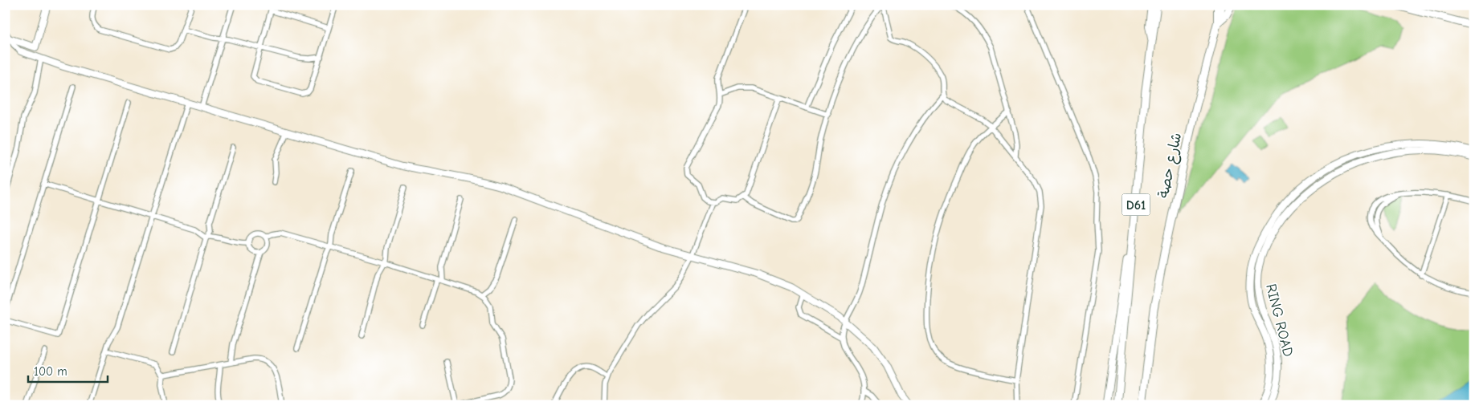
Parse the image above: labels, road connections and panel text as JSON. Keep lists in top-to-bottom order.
{
  "streets": {
    "main road": ["شارع حصة", "D61"],
    "street": ["RING ROAD"]
  },
  "scale_bar": "100 m"
}
